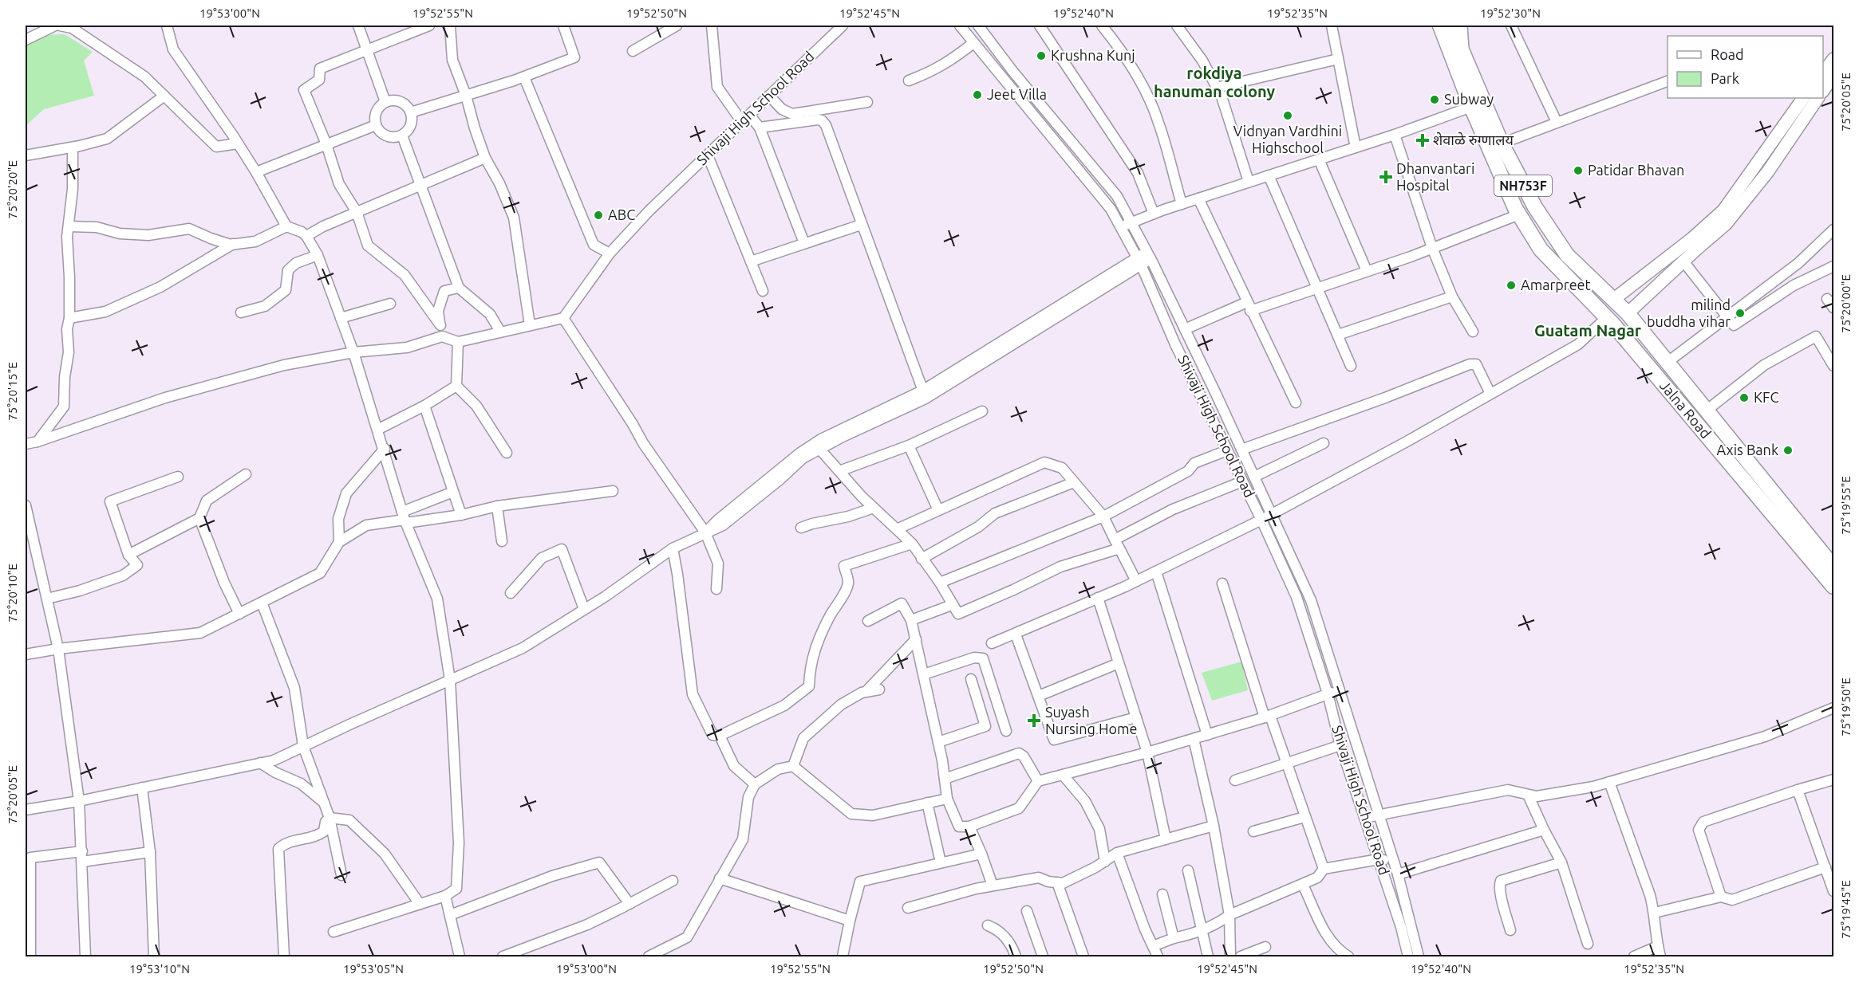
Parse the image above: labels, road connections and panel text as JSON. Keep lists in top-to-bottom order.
{
  "streets": {
    "highway": ["NH753F", "Jalna Road"],
    "street": ["Shivaji High School Road"]
  },
  "crossings": [
    ["NH753F", "Jalna Road"]
  ],
  "districts": ["rokdiya hanuman colony", "Guatam Nagar"],
  "places": {
    "other": [
      "Krushna Kunj",
      "Jeet Villa",
      "Subway",
      "Vidnyan Vardhini Highschool",
      "Patidar Bhavan",
      "ABC",
      "Amarpreet",
      "milind buddha vihar",
      "KFC",
      "Axis Bank"
    ],
    "health": ["शेवाळे रुग्णालय", "Dhanvantari Hospital", "Suyash Nursing Home"]
  },
  "legend": ["Road", "Park"],
  "coordinates": [
    "19°53'00\"N",
    "19°52'55\"N",
    "19°52'50\"N",
    "19°52'45\"N",
    "19°52'40\"N",
    "19°52'35\"N",
    "19°52'30\"N",
    "75°20'05\"E",
    "75°20'20\"E",
    "75°20'00\"E",
    "75°20'15\"E",
    "75°19'55\"E",
    "75°20'10\"E",
    "75°19'50\"E",
    "75°19'45\"E",
    "19°53'10\"N",
    "19°53'05\"N"
  ]
}
